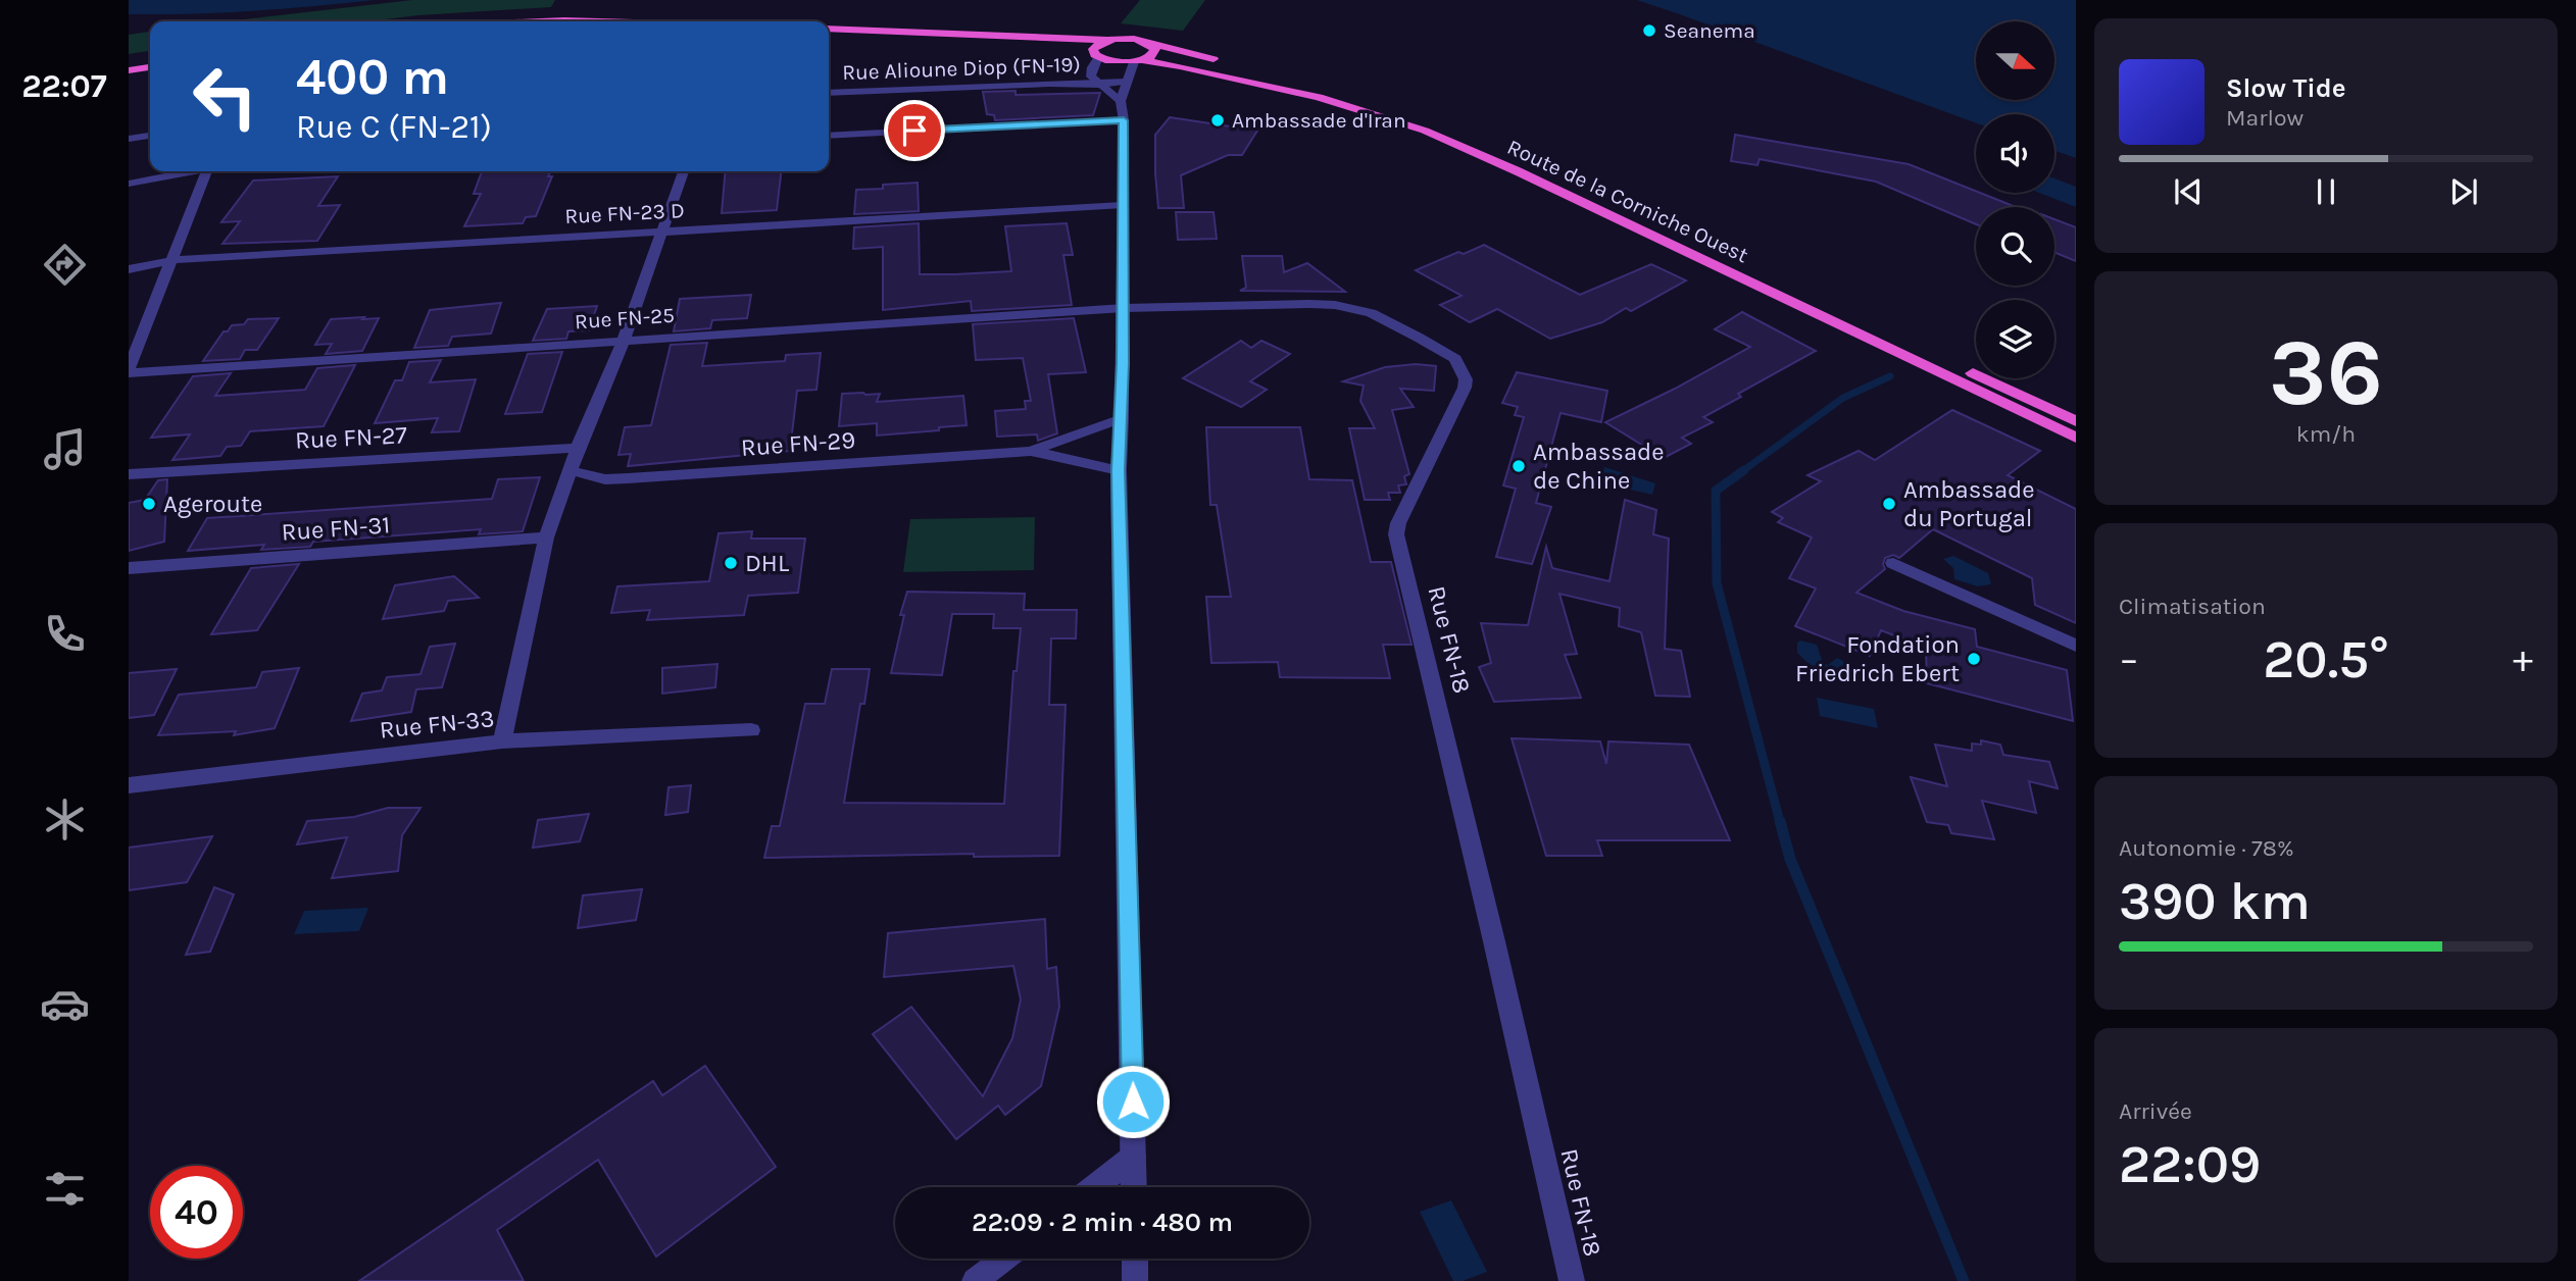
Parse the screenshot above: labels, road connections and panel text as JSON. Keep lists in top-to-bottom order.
{
  "streets": {
    "highway": ["Route de la Corniche Ouest"],
    "street": [
      "Rue Alioune Diop (FN-19)",
      "Rue FN-23 D",
      "Rue FN-25",
      "Rue FN-27",
      "Rue FN-29",
      "Rue FN-31",
      "Rue FN-18",
      "Rue FN-33"
    ]
  },
  "crossings": [
    ["Rue FN-25", "Rue FN-18"]
  ],
  "places": [
    "Seanema",
    "Ambassade d'Iran",
    "Ambassade de Chine",
    "Ageroute",
    "Ambassade du Portugal",
    "DHL",
    "Fondation Friedrich Ebert"
  ],
  "north": "right",
  "page": {
    "tabs": "22:07",
    "turn": ["400 m", "Rue C (FN-21)"],
    "song": ["Slow Tide", "Marlow"],
    "tile": [
      ["36", "km/h"],
      "Climatisation",
      ["Autonomie · 78%", "390 km"],
      ["Arrivée", "22:09"]
    ],
    "heat": ["−", "20.5°", "+"],
    "limit": "40",
    "trip": "22:09 · 2 min · 480 m"
  }
}
